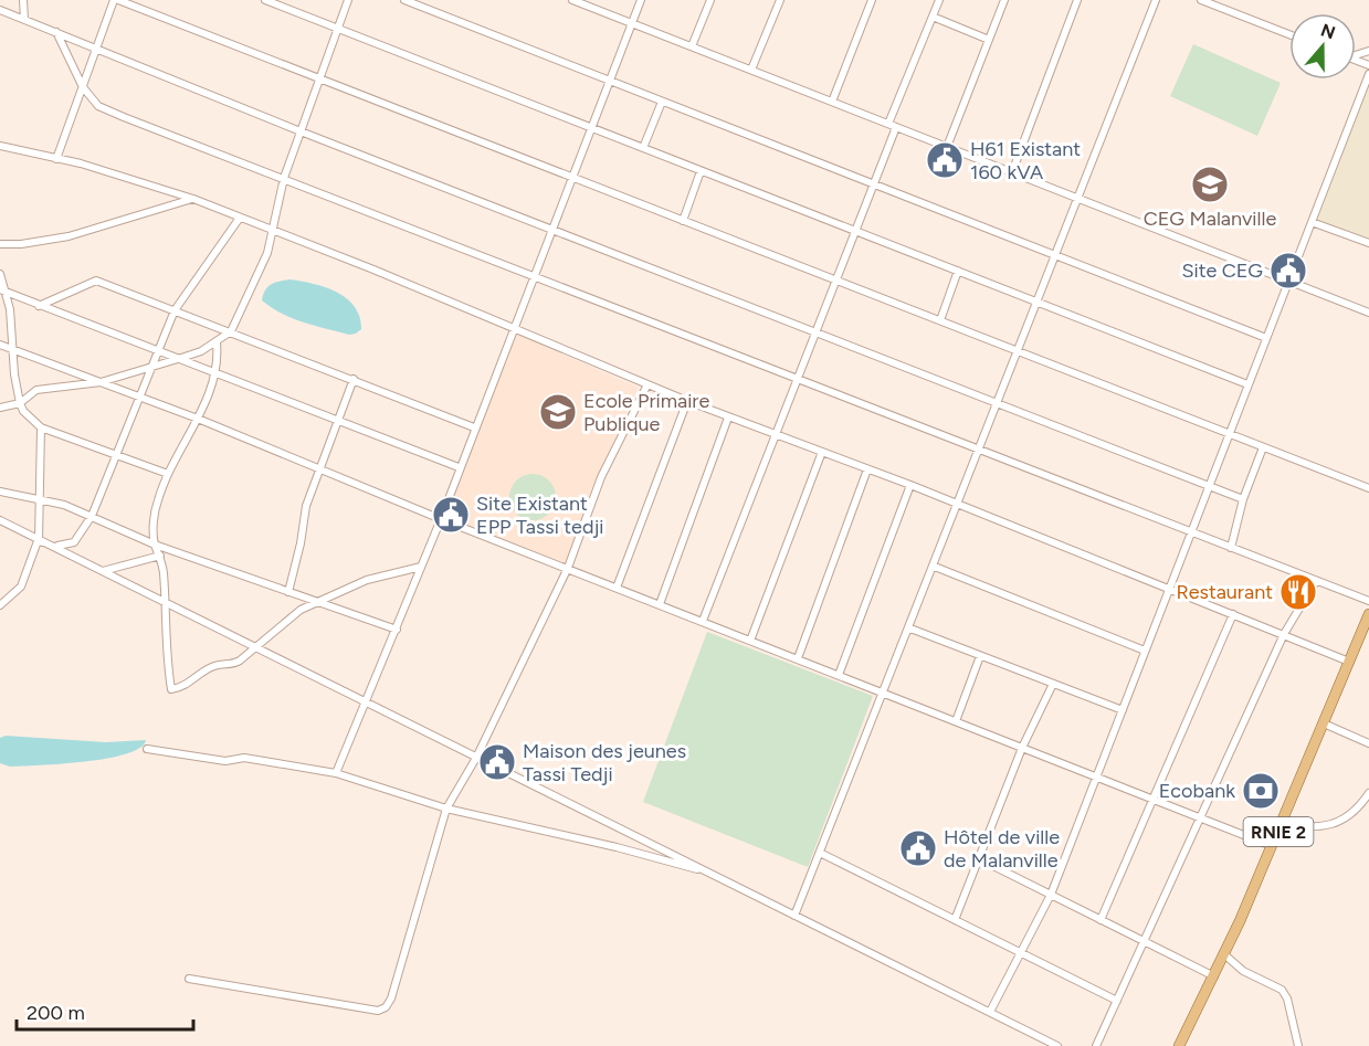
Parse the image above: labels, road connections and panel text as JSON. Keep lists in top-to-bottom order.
{
  "streets": {
    "main road": ["RNIE 2"]
  },
  "places": {
    "public building": [
      "H61 Existant 160 kVA",
      "Site CEG",
      "Site Existant EPP Tassi tedji",
      "Maison des jeunes Tassi Tedji",
      "Hôtel de ville de Malanville"
    ],
    "school or university": ["CEG Malanville", "Ecole Primaire Publique"],
    "restaurant": ["Restaurant"],
    "bank": ["Ecobank"]
  },
  "scale_bar": "200 m",
  "north": "top"
}
